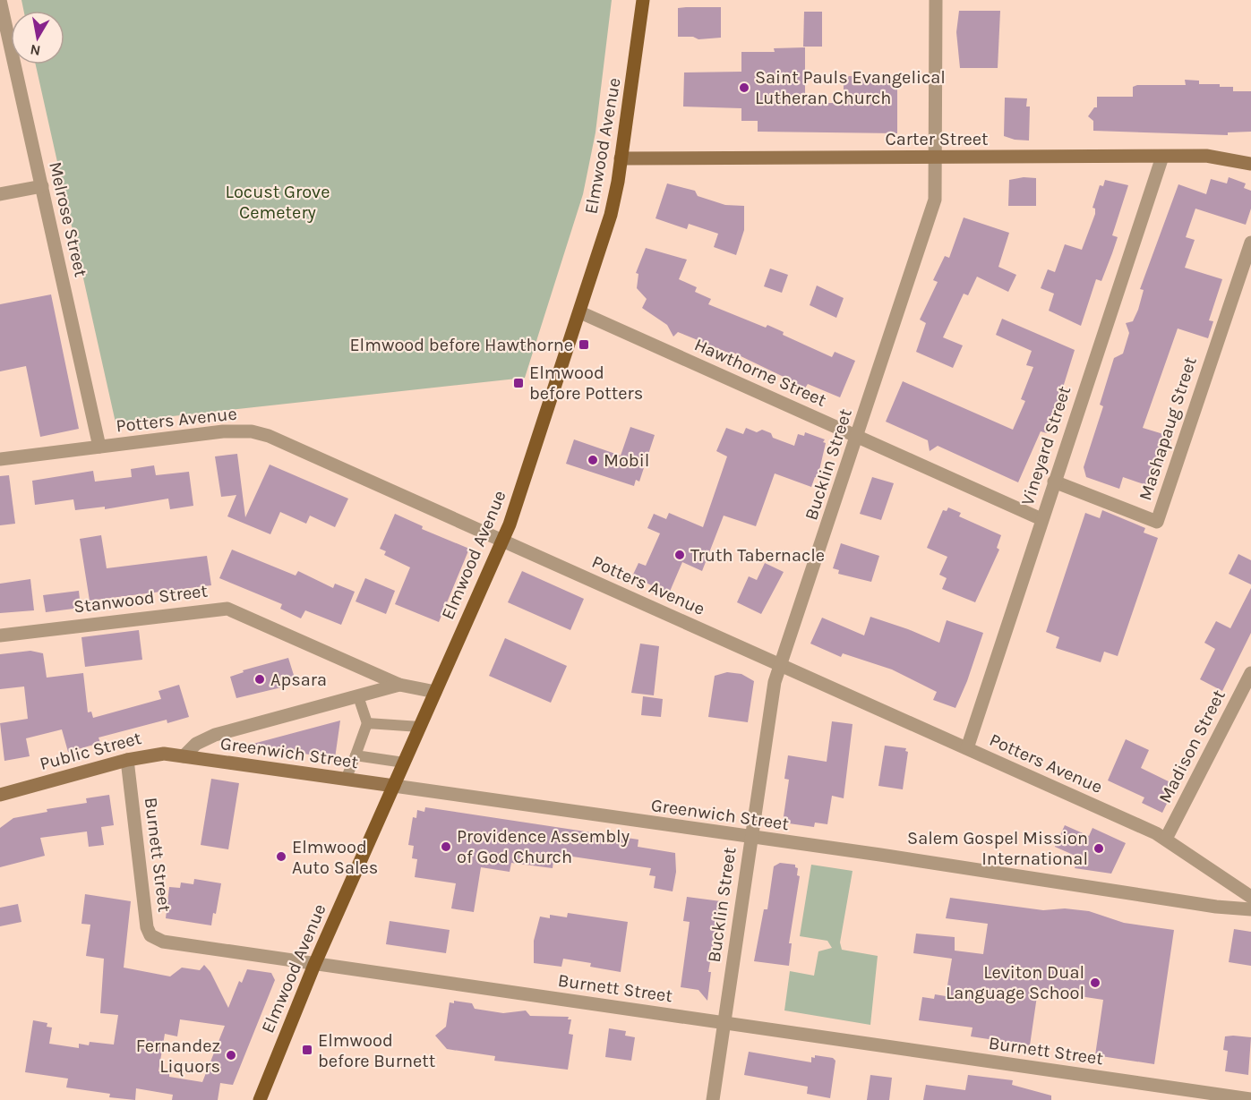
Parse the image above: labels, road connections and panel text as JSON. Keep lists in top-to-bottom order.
{
  "streets": {
    "main road": [
      "Carter Street",
      "Elmwood Avenue",
      "Public Street",
      "Greenwich Street"
    ],
    "street": [
      "Melrose Street",
      "Hawthorne Street",
      "Potters Avenue",
      "Mashapaug Street",
      "Vineyard Street",
      "Bucklin Street",
      "Stanwood Street",
      "Madison Street",
      "Burnett Street"
    ]
  },
  "crossings": [
    ["Carter Street", "Elmwood Avenue"],
    ["Carter Street", "Vineyard Street"],
    ["Carter Street", "Bucklin Street"],
    ["Elmwood Avenue", "Hawthorne Street"],
    ["Elmwood Avenue", "Potters Avenue"],
    ["Elmwood Avenue", "Greenwich Street"],
    ["Elmwood Avenue", "Burnett Street"],
    ["Melrose Street", "Potters Avenue"],
    ["Hawthorne Street", "Vineyard Street"],
    ["Hawthorne Street", "Bucklin Street"],
    ["Potters Avenue", "Vineyard Street"],
    ["Potters Avenue", "Bucklin Street"],
    ["Potters Avenue", "Madison Street"],
    ["Mashapaug Street", "Vineyard Street"],
    ["Bucklin Street", "Greenwich Street"],
    ["Bucklin Street", "Burnett Street"],
    ["Public Street", "Greenwich Street"],
    ["Public Street", "Burnett Street"]
  ],
  "parks": ["Locust Grove Cemetery"],
  "places": {
    "other": [
      "Saint Pauls Evangelical Lutheran Church",
      "Mobil",
      "Truth Tabernacle",
      "Apsara",
      "Providence Assembly of God Church",
      "Salem Gospel Mission International",
      "Elmwood Auto Sales",
      "Leviton Dual Language School",
      "Fernandez Liquors"
    ],
    "transit": ["Elmwood before Hawthorne", "Elmwood before Potters", "Elmwood before Burnett"]
  },
  "north": "bottom"
}
